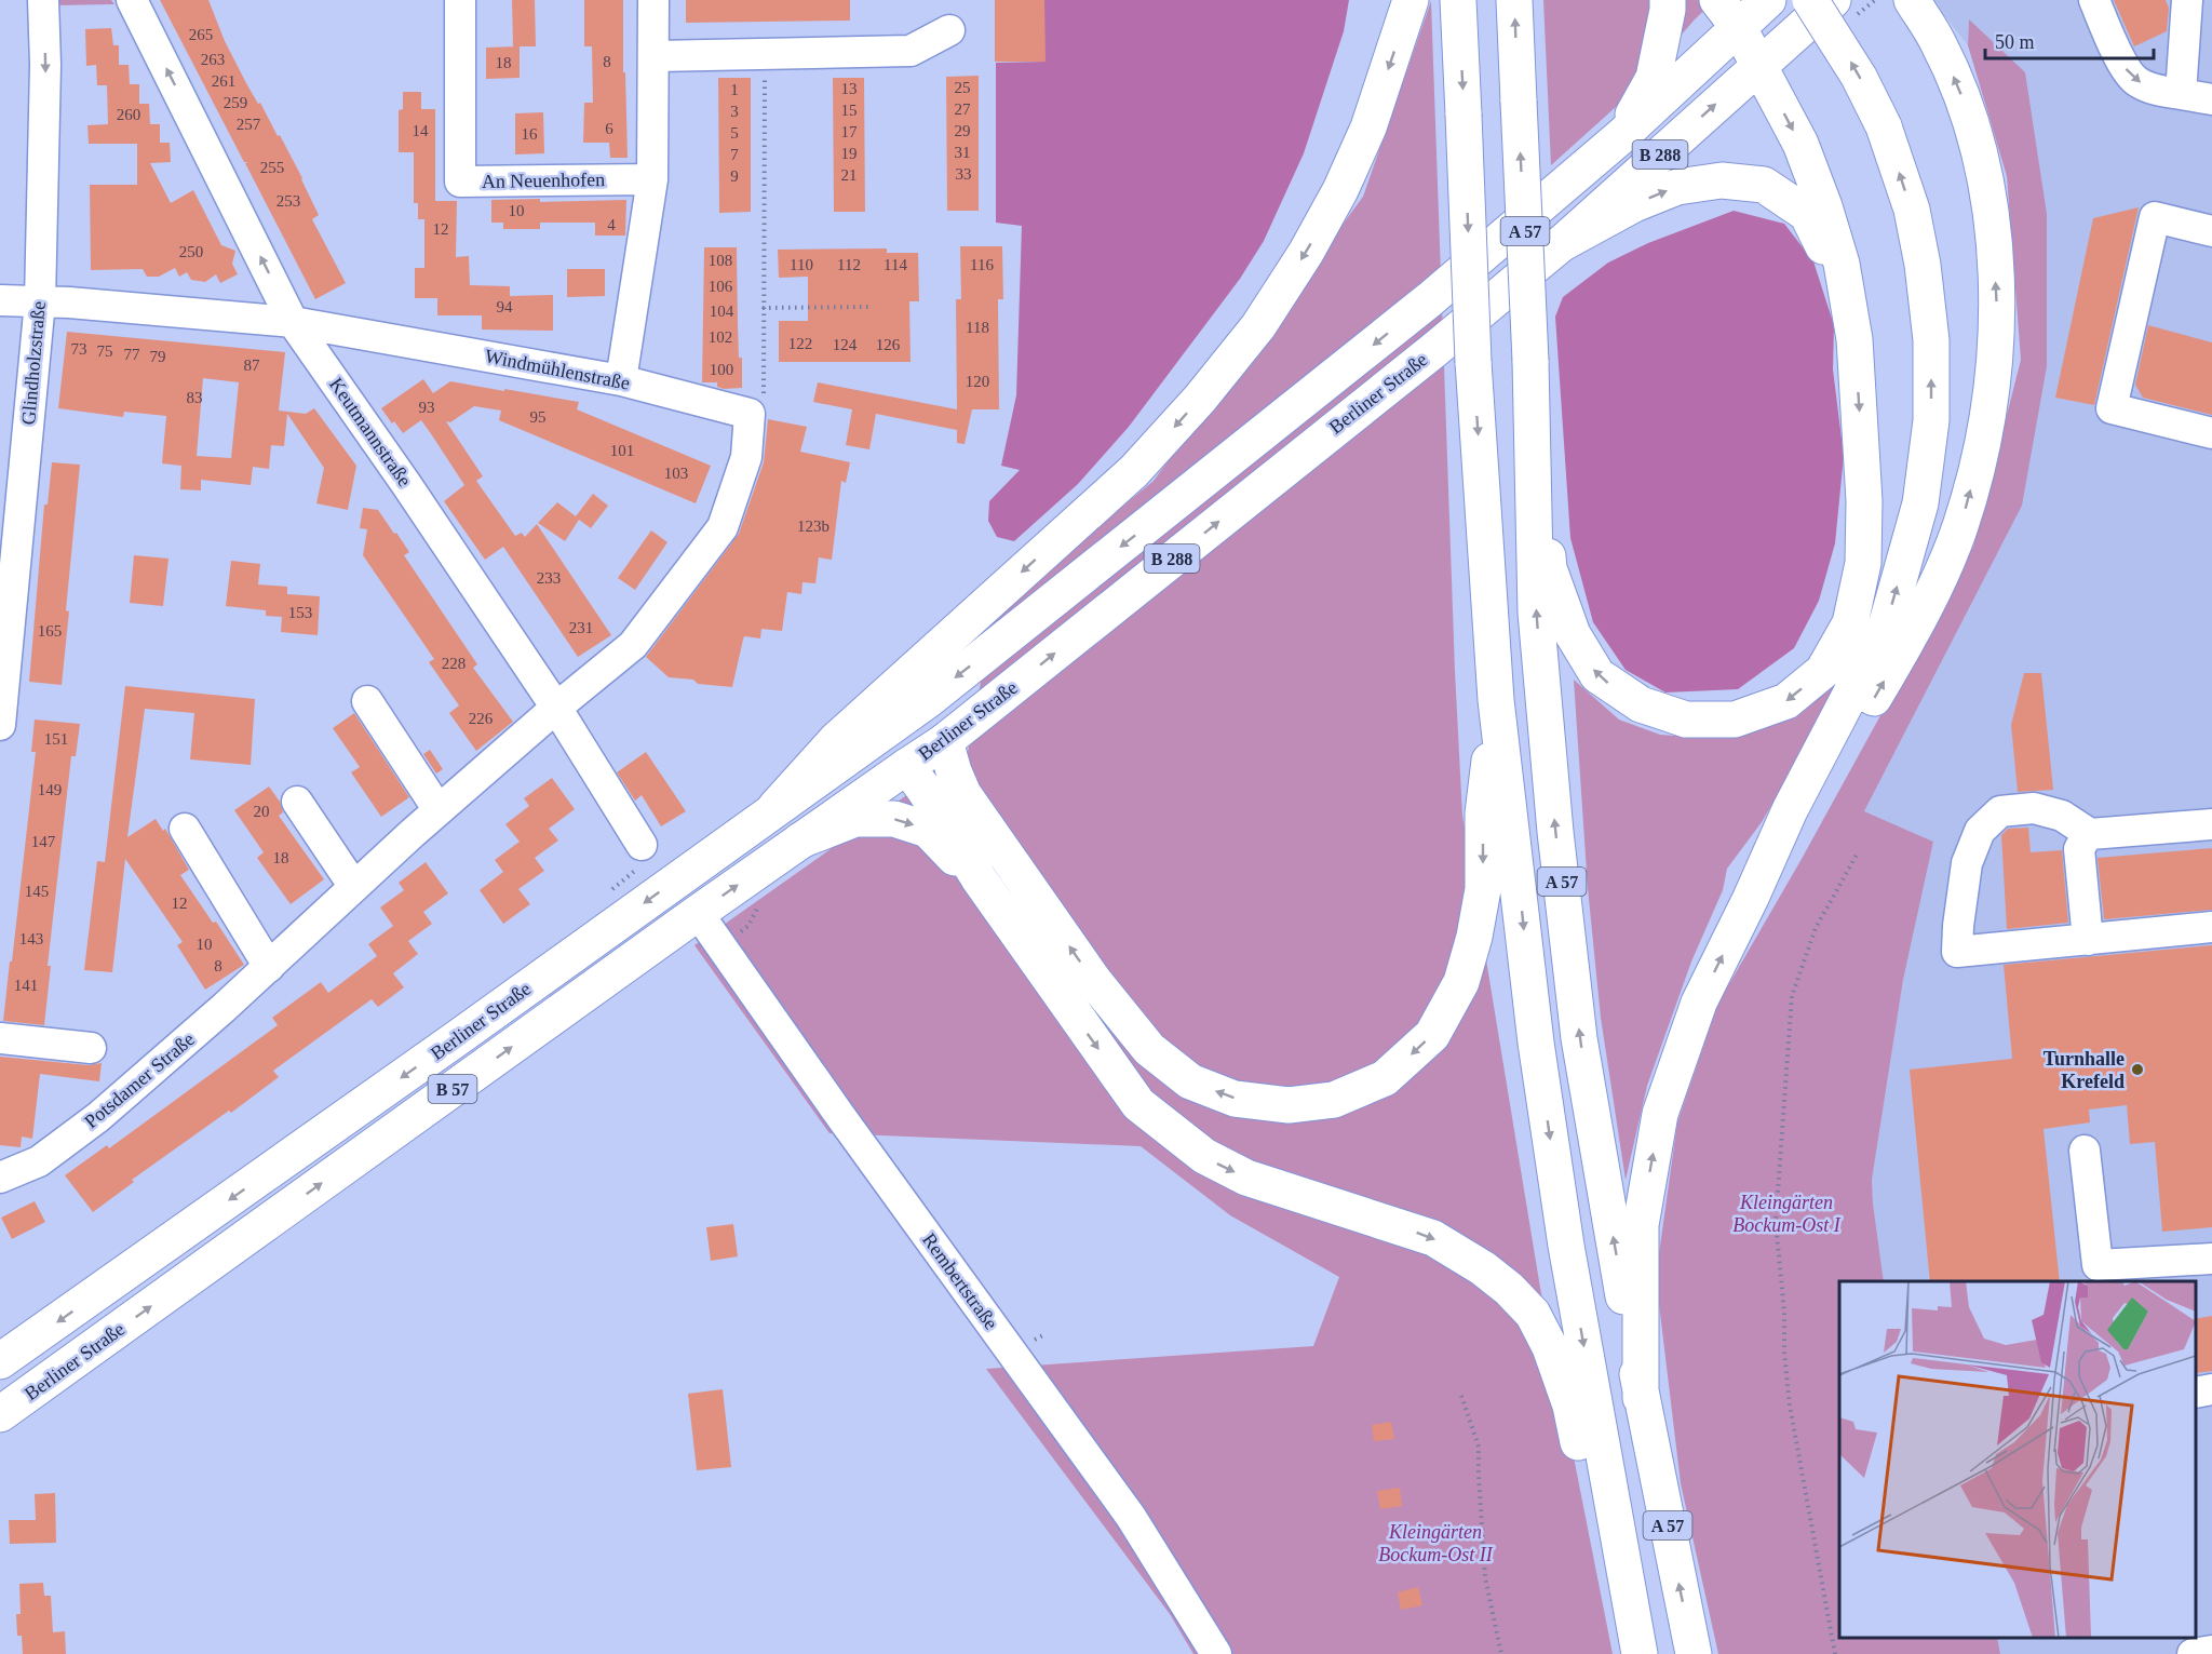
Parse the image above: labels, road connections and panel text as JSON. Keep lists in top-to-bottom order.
{
  "streets": {
    "main road": [
      "B 288",
      "A 57",
      "Berliner Straße",
      "B 57"
    ],
    "street": [
      "An Neuenhofen",
      "Glindholzstraße",
      "Windmühlenstraße",
      "Keutmannstraße",
      "Potsdamer Straße",
      "Rembertstraße"
    ]
  },
  "crossings": [
    ["Glindholzstraße", "Windmühlenstraße"],
    ["Windmühlenstraße", "Keutmannstraße"],
    ["Windmühlenstraße", "Potsdamer Straße"],
    ["Berliner Straße", "Rembertstraße"],
    ["Keutmannstraße", "Potsdamer Straße"]
  ],
  "one_way": ["Glindholzstraße", "Keutmannstraße"],
  "parks": ["Kleingärten Bockum-Ost I", "Kleingärten Bockum-Ost II"],
  "places": ["Turnhalle Krefeld"],
  "house_numbers": [
    "265",
    "263",
    "8",
    "18",
    "261",
    "25",
    "13",
    "1",
    "259",
    "27",
    "15",
    "3",
    "260",
    "257",
    "6",
    "14",
    "29",
    "17",
    "5",
    "16",
    "31",
    "19",
    "7",
    "255",
    "33",
    "21",
    "9",
    "253",
    "10",
    "4",
    "12",
    "250",
    "108",
    "110",
    "112",
    "114",
    "116",
    "106",
    "94",
    "104",
    "118",
    "102",
    "122",
    "124",
    "126",
    "73",
    "75",
    "77",
    "79",
    "87",
    "100",
    "120",
    "83",
    "93",
    "95",
    "101",
    "103",
    "123b",
    "233",
    "153",
    "231",
    "165",
    "228",
    "226",
    "151",
    "149",
    "20",
    "147",
    "18",
    "145",
    "12",
    "143",
    "10",
    "8",
    "141"
  ],
  "scale_bar": "50 m"
}
